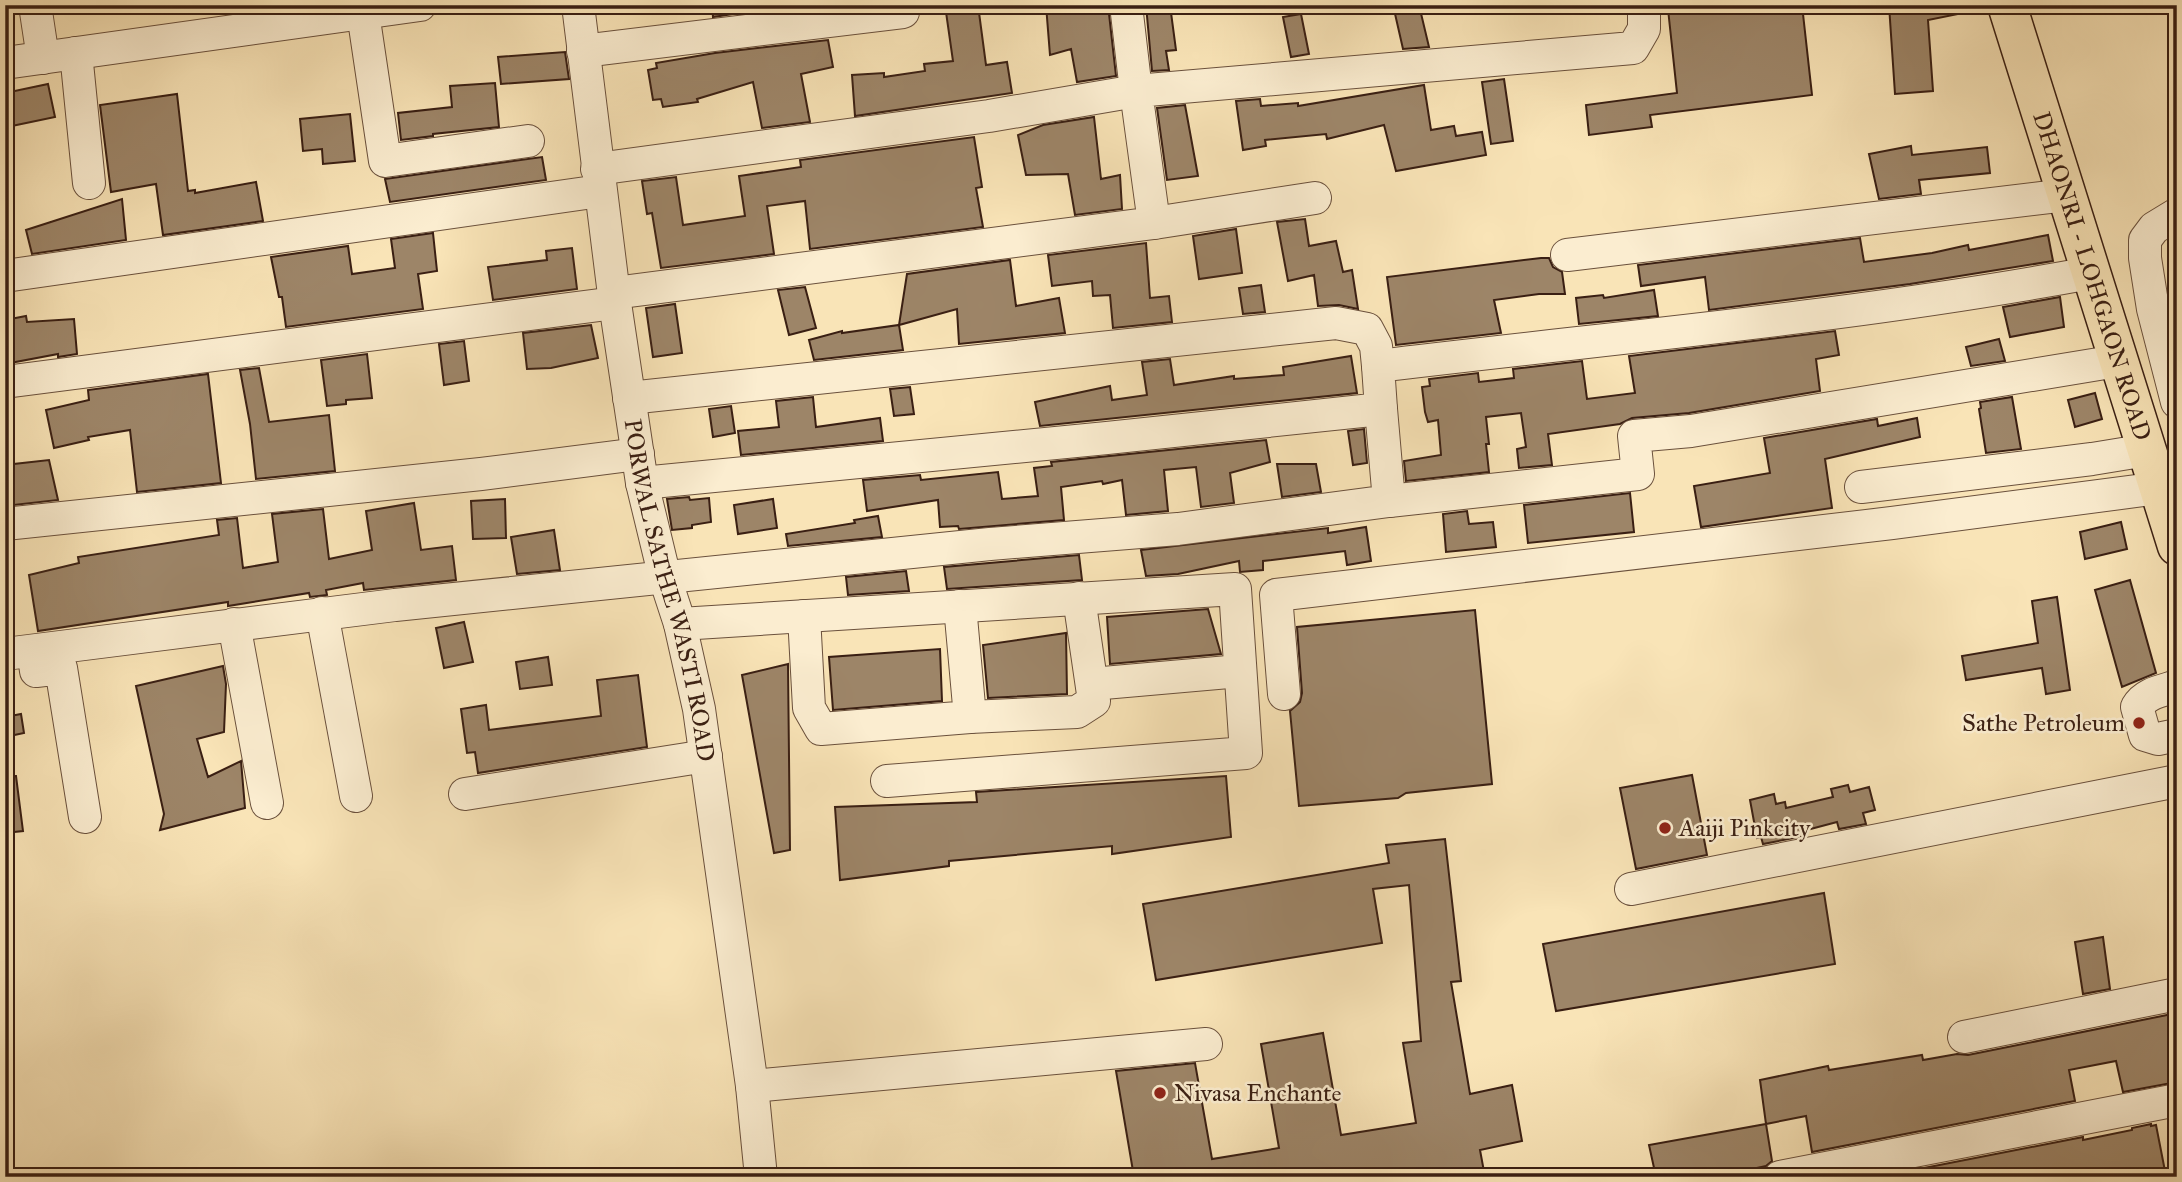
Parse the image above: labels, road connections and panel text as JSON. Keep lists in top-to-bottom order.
{
  "streets": {
    "main road": ["DHAONRI - LOHGAON ROAD"],
    "street": ["PORWAL SATHE WASTI ROAD"]
  },
  "places": ["Sathe Petroleum", "Aaiji Pinkcity", "Nivasa Enchante"]
}
